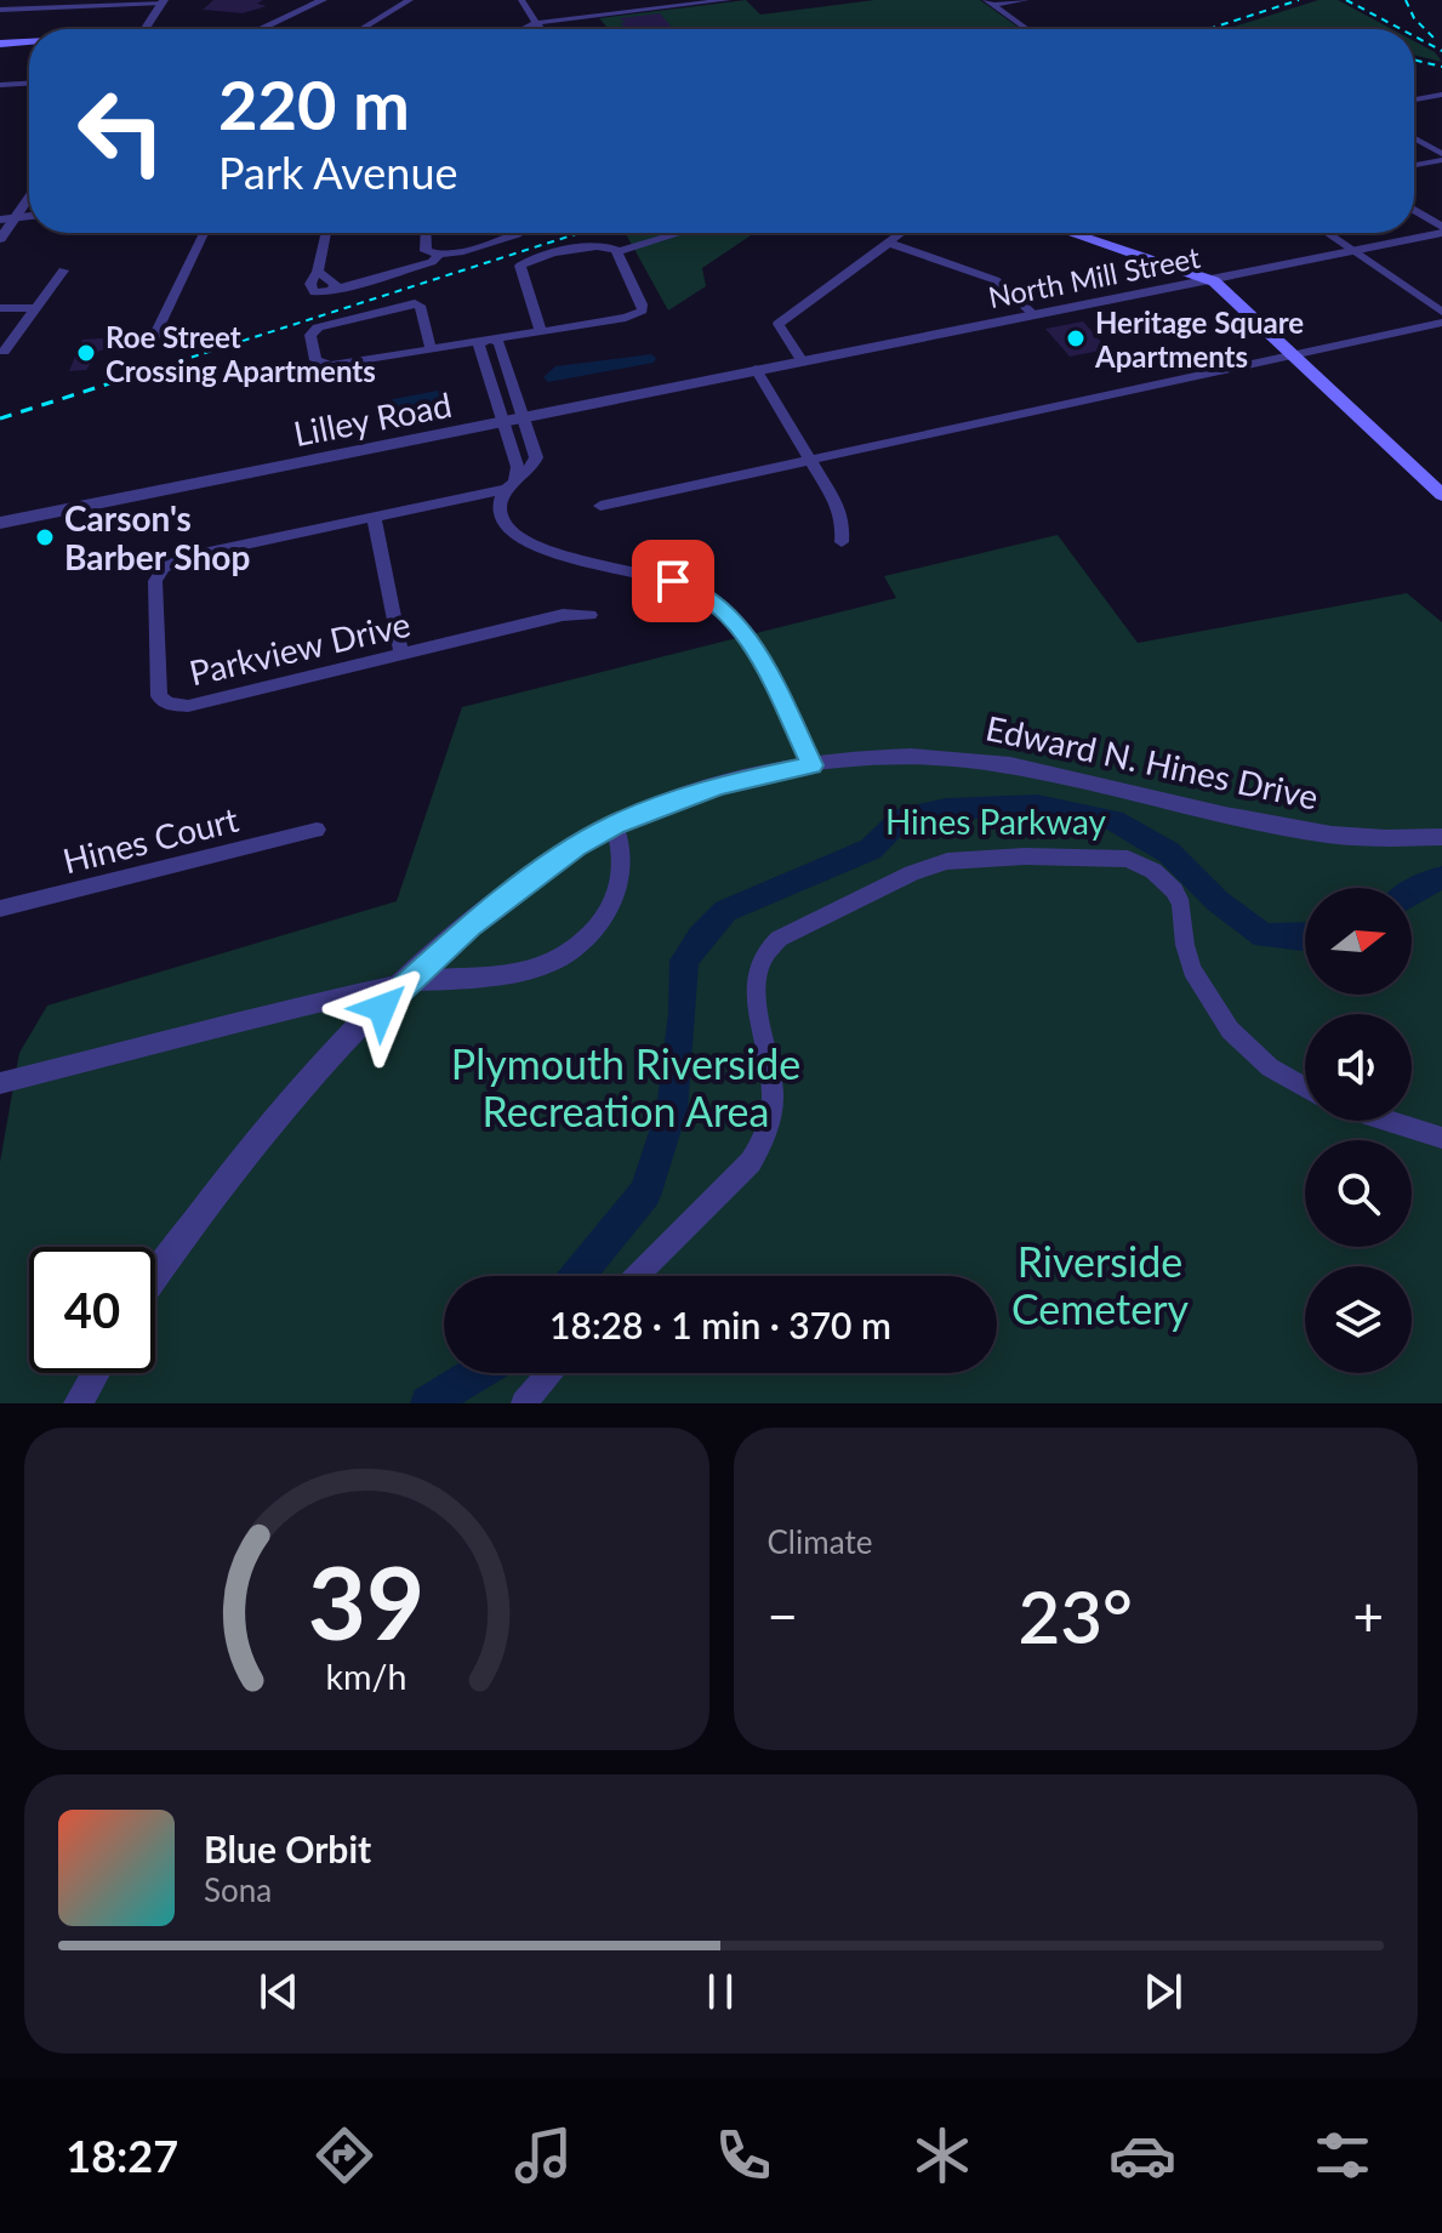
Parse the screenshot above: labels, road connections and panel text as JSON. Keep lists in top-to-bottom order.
{
  "streets": {
    "street": [
      "North Mill Street",
      "Lilley Road",
      "Parkview Drive",
      "Edward N. Hines Drive",
      "Hines Court"
    ]
  },
  "crossings": [
    ["North Mill Street", "Lilley Road"]
  ],
  "parks": ["Hines Parkway", "Plymouth Riverside Recreation Area", "Riverside Cemetery"],
  "places": ["Heritage Square Apartments", "Roe Street Crossing Apartments", "Carson's Barber Shop"],
  "north": "right",
  "page": {
    "turn": ["220 m", "Park Avenue"],
    "limit": "40",
    "trip": "18:28 · 1 min · 370 m",
    "tile": "Climate",
    "heat": ["−", "23°", "+"],
    "song": ["Blue Orbit", "Sona"],
    "tabs": "18:27",
    "gauge": ["39", "km/h"]
  }
}
